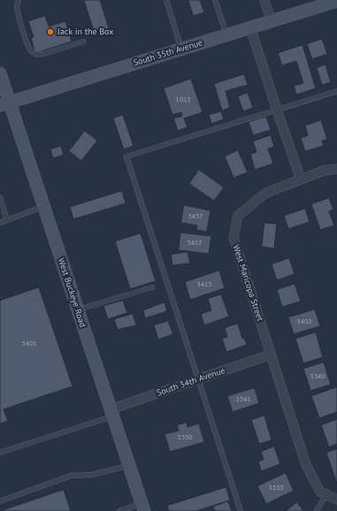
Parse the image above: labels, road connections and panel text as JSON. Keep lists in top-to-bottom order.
{
  "streets": {
    "main road": ["South 35th Avenue", "West Buckeye Road"],
    "street": ["West Maricopa Street", "South 34th Avenue"]
  },
  "crossings": [
    ["South 35th Avenue", "West Buckeye Road"],
    ["West Maricopa Street", "South 34th Avenue"],
    ["West Buckeye Road", "South 34th Avenue"]
  ],
  "places": ["Jack in the Box"],
  "house_numbers": [
    "1015",
    "3437",
    "3417",
    "3415",
    "3402",
    "3401",
    "3340",
    "3341",
    "3350",
    "3333"
  ]
}
